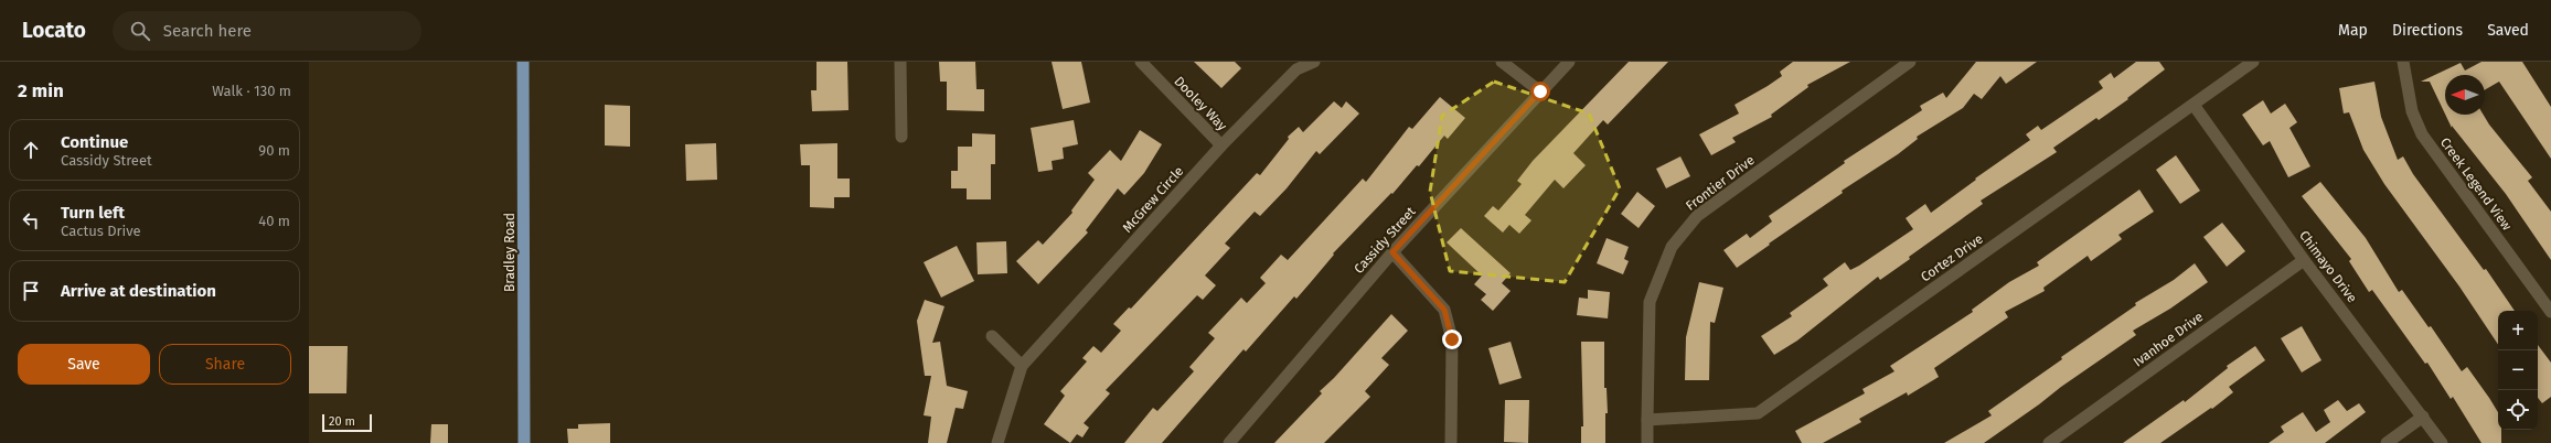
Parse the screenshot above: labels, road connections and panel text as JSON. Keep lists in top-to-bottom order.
{
  "streets": {
    "main road": ["Bradley Road"],
    "street": [
      "Dooley Way",
      "Frontier Drive",
      "Creek Legend View",
      "McGrew Circle",
      "Cassidy Street",
      "Cortez Drive",
      "Chimayo Drive",
      "Ivanhoe Drive"
    ]
  },
  "crossings": [
    ["Dooley Way", "McGrew Circle"],
    ["Frontier Drive", "Cortez Drive"],
    ["Cortez Drive", "Chimayo Drive"],
    ["Chimayo Drive", "Ivanhoe Drive"]
  ],
  "scale_bar": "20 m",
  "north": "left",
  "page": {
    "header": "Locato",
    "search": "Search here",
    "nav": ["Map", "Directions", "Saved"],
    "heading": ["2 min", "Walk · 130 m"],
    "list": [
      ["Continue", "Cassidy Street", "90 m"],
      ["Turn left", "Cactus Drive", "40 m"],
      "Arrive at destination"
    ],
    "map_buttons": ["+", "−"],
    "buttons": ["Save", "Share"],
    "scale": "20 m"
  }
}
